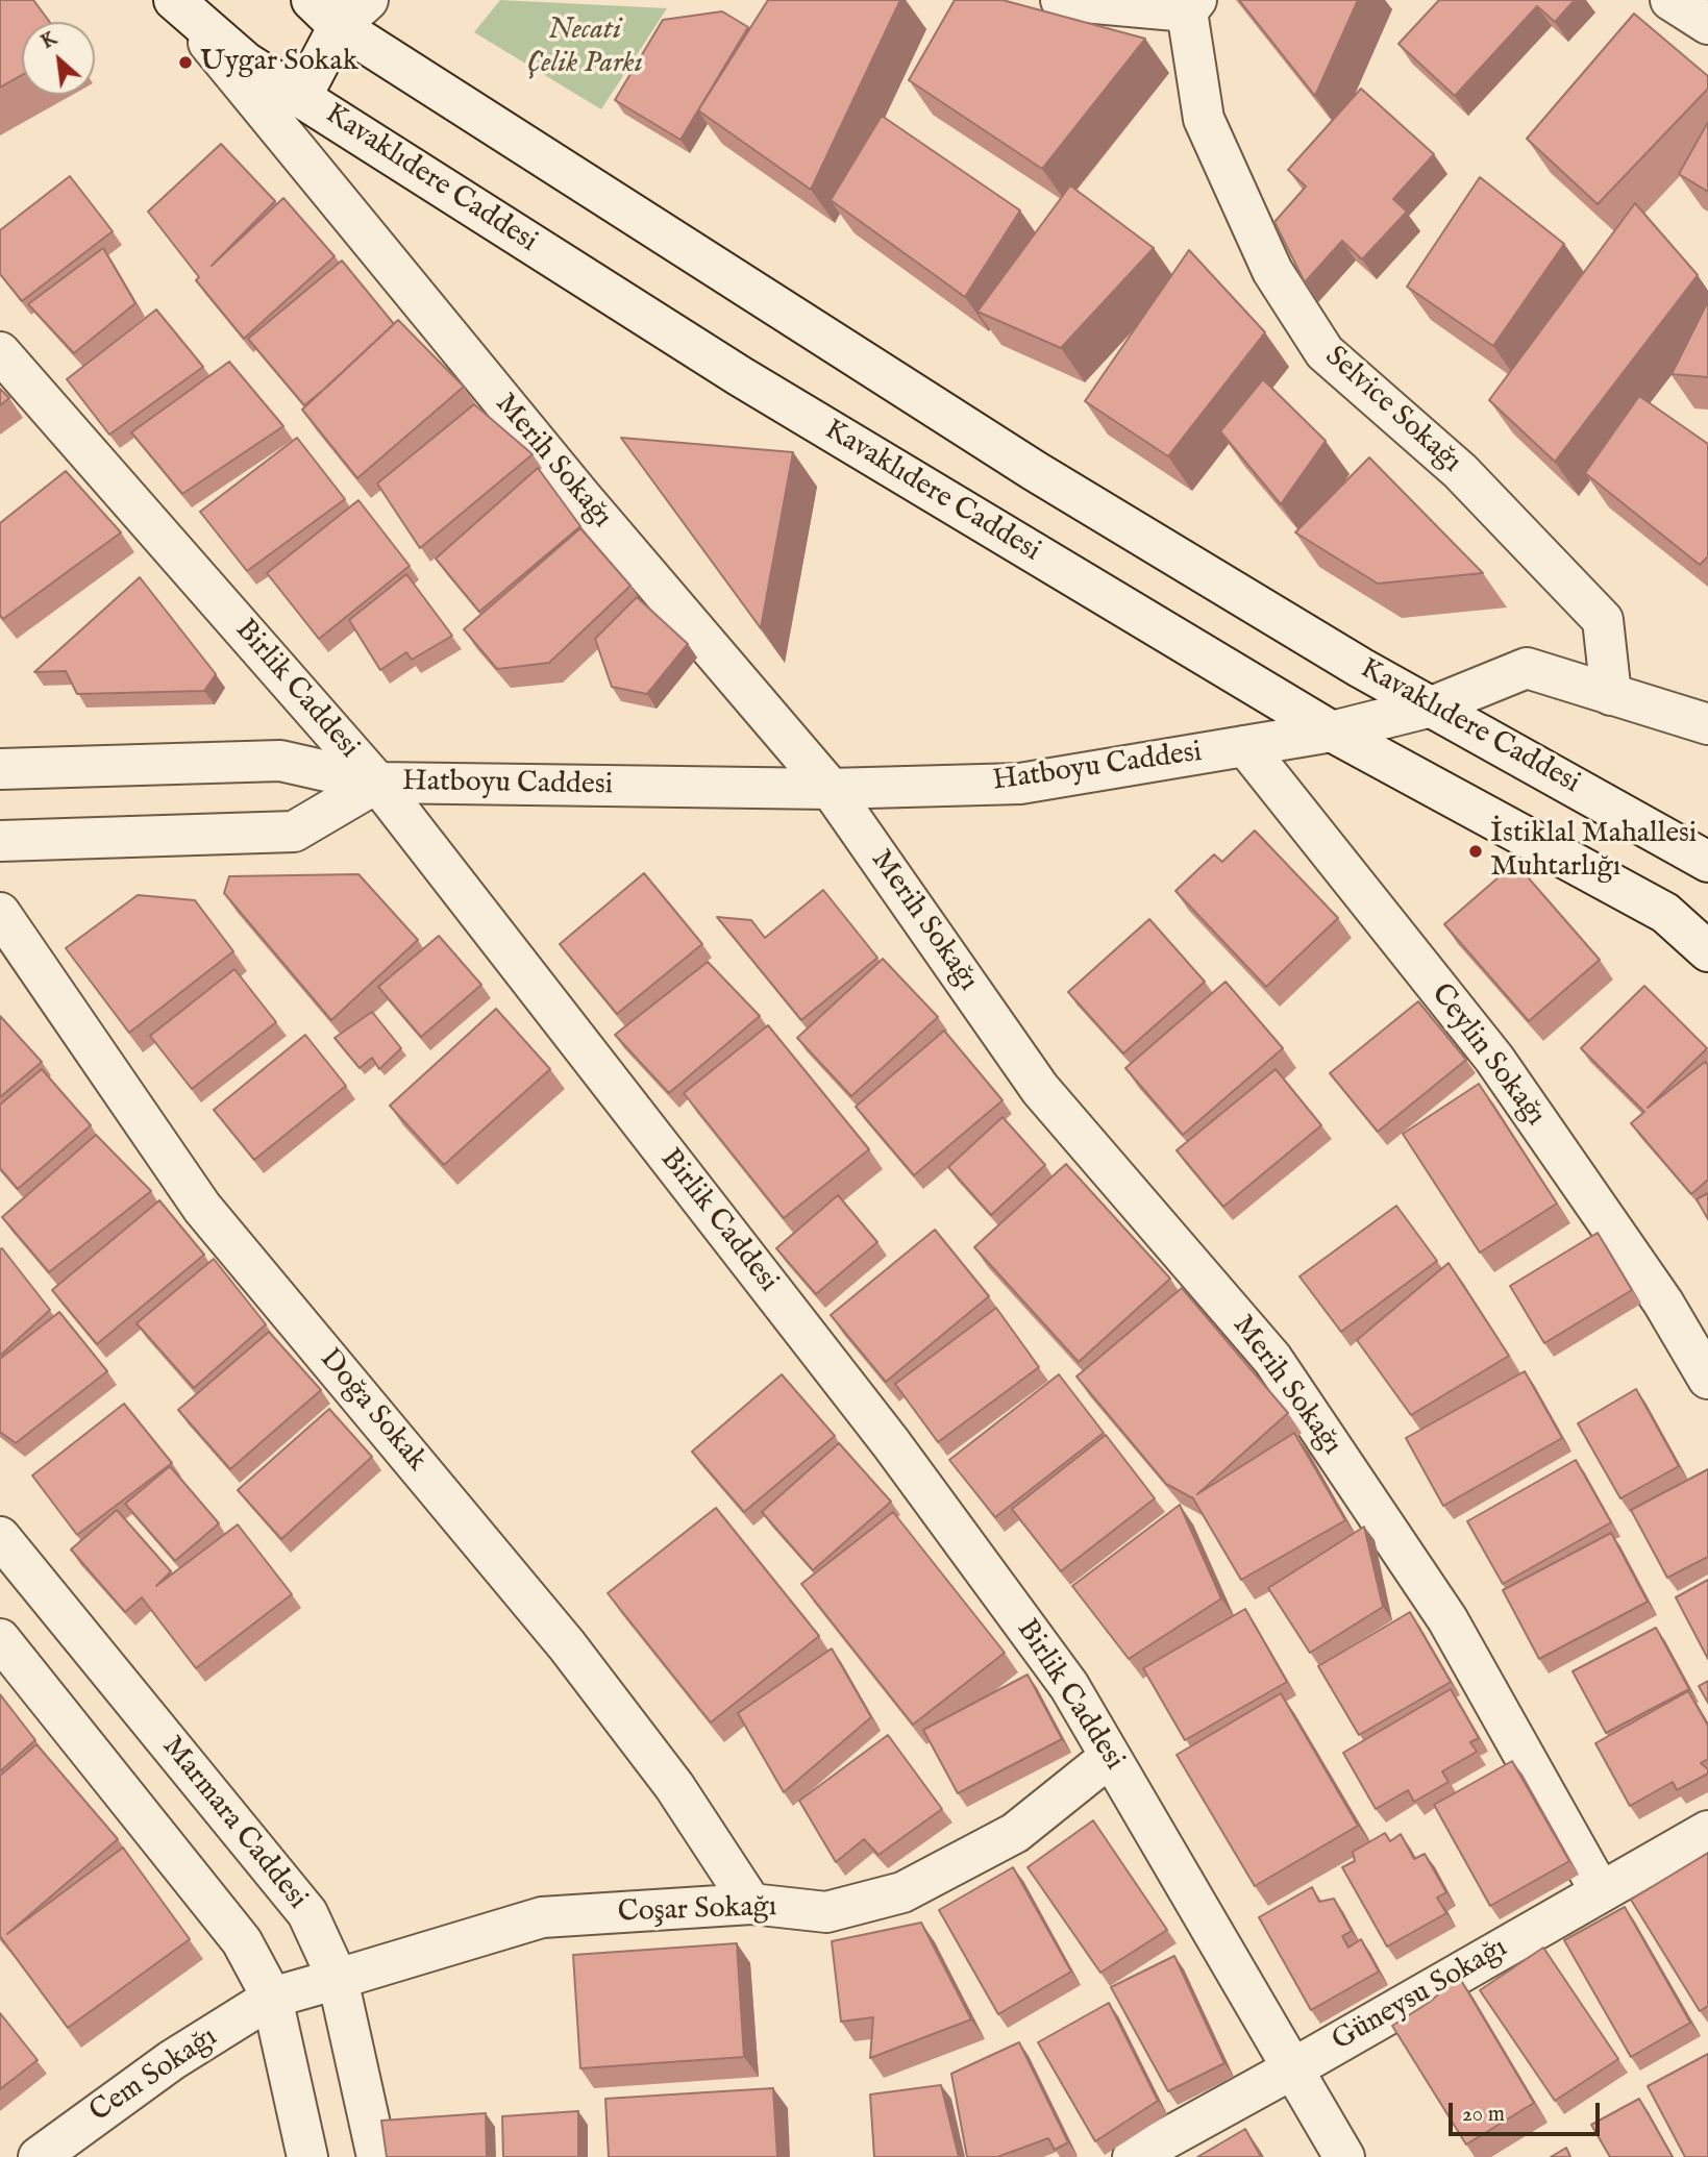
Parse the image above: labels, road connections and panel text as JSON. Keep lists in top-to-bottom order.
{
  "streets": {
    "street": [
      "Kavaklıdere Caddesi",
      "Selvice Sokağı",
      "Merih Sokağı",
      "Birlik Caddesi",
      "Hatboyu Caddesi",
      "Ceylin Sokağı",
      "Doğa Sokak",
      "Marmara Caddesi",
      "Coşar Sokağı",
      "Güneysu Sokağı",
      "Cem Sokağı"
    ]
  },
  "crossings": [
    ["Kavaklıdere Caddesi", "Merih Sokağı"],
    ["Kavaklıdere Caddesi", "Hatboyu Caddesi"],
    ["Selvice Sokağı", "Hatboyu Caddesi"],
    ["Merih Sokağı", "Hatboyu Caddesi"],
    ["Merih Sokağı", "Güneysu Sokağı"],
    ["Birlik Caddesi", "Hatboyu Caddesi"],
    ["Birlik Caddesi", "Coşar Sokağı"],
    ["Birlik Caddesi", "Güneysu Sokağı"],
    ["Hatboyu Caddesi", "Ceylin Sokağı"],
    ["Doğa Sokak", "Coşar Sokağı"],
    ["Marmara Caddesi", "Coşar Sokağı"],
    ["Coşar Sokağı", "Cem Sokağı"]
  ],
  "parks": ["Necati Çelik Parkı"],
  "places": ["Uygar Sokak", "İstiklal Mahallesi Muhtarlığı"],
  "scale_bar": "20 m",
  "north": "top left"
}
